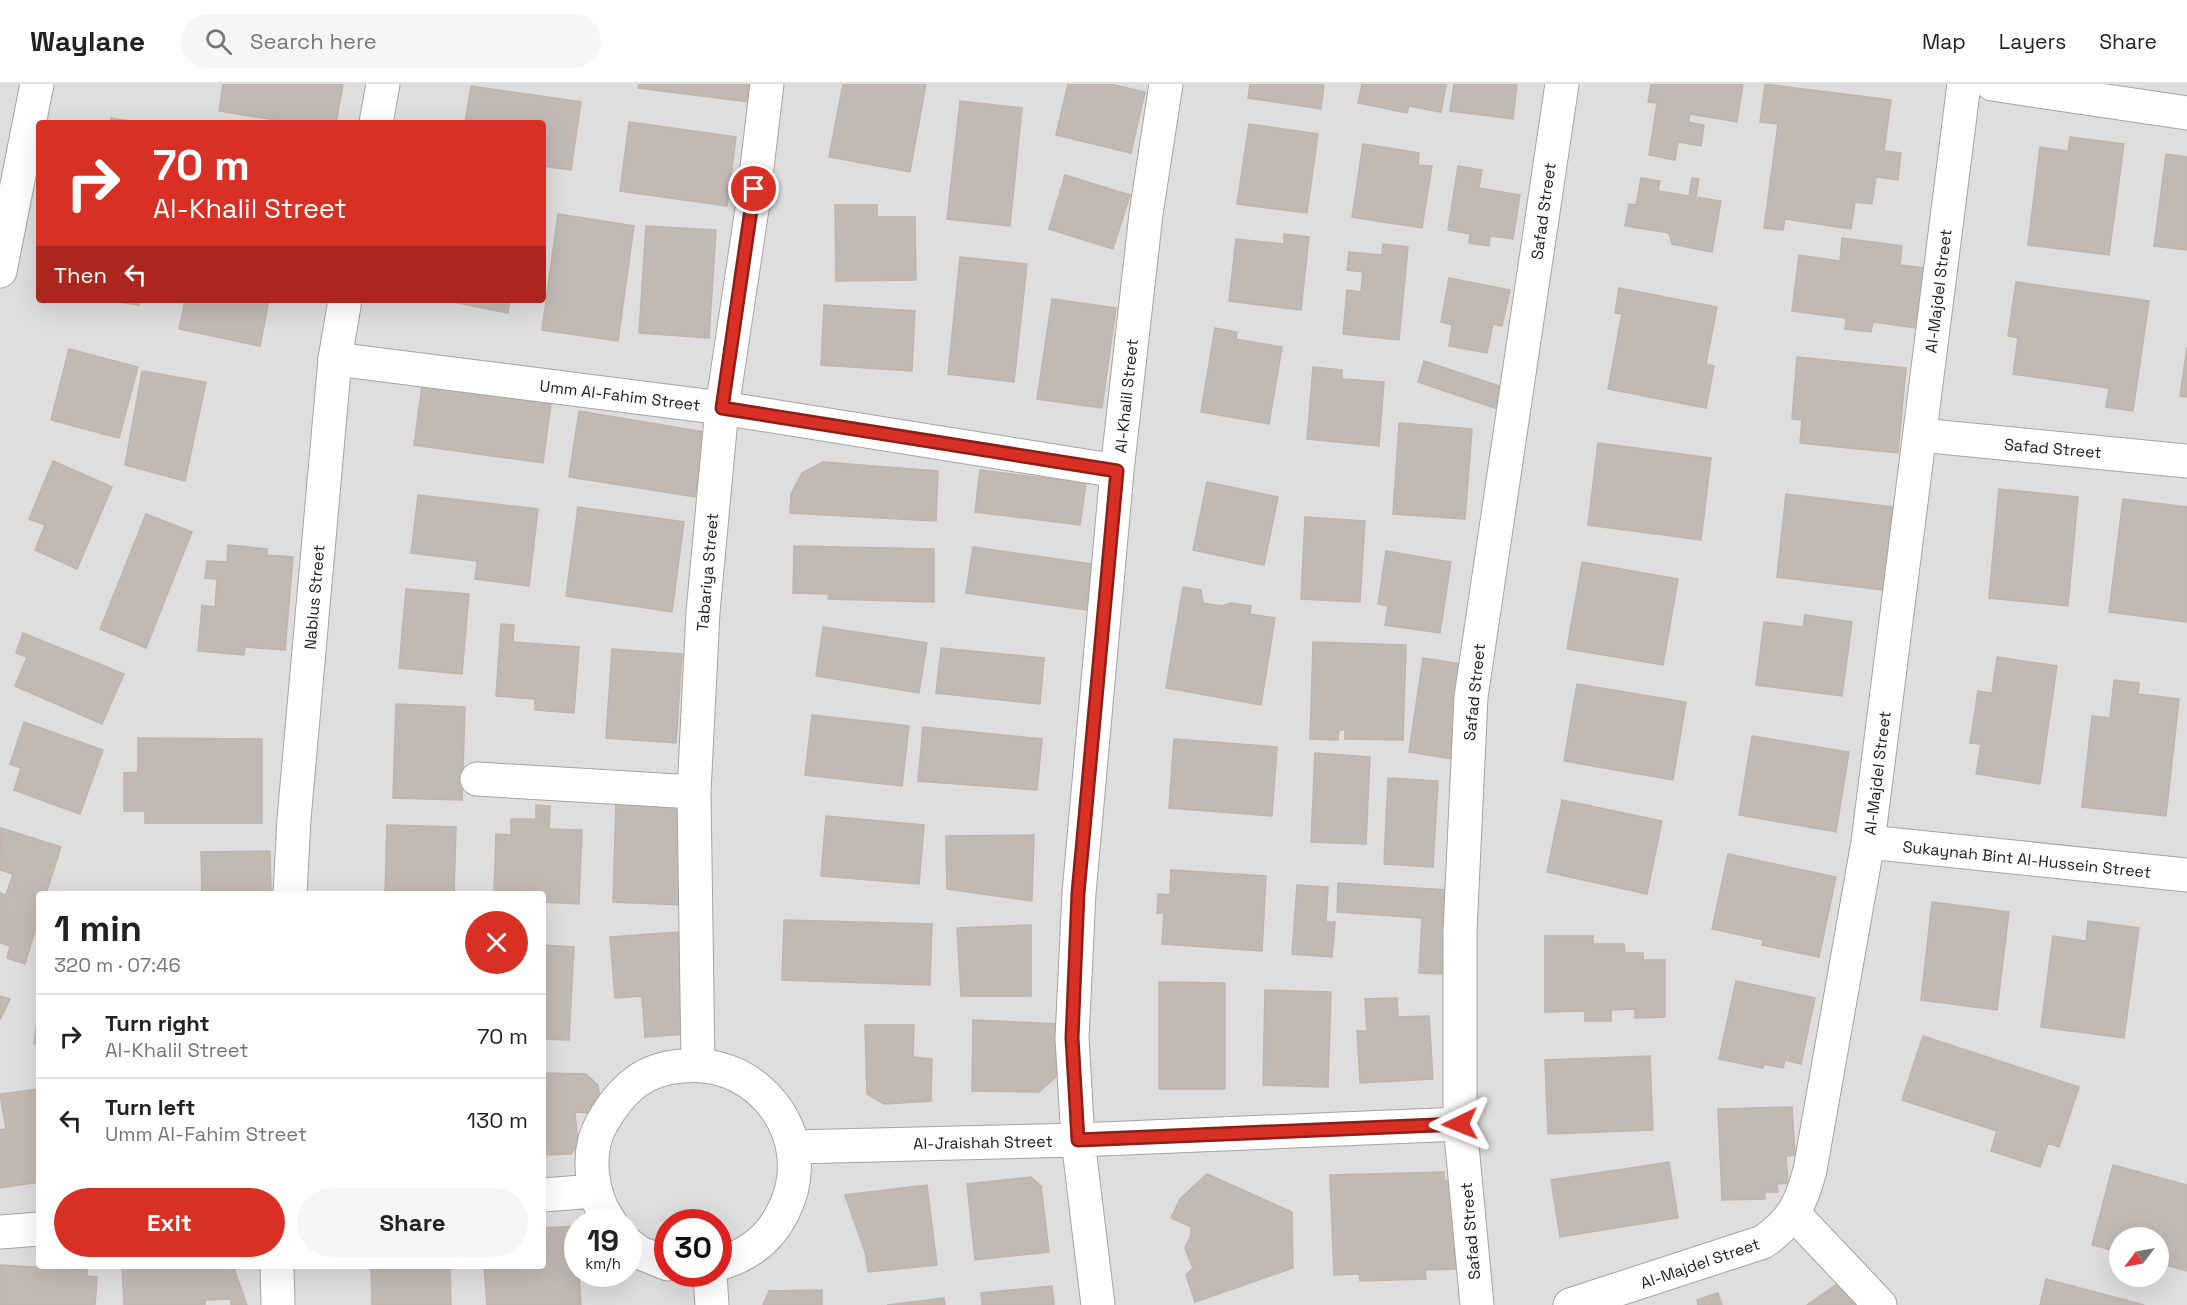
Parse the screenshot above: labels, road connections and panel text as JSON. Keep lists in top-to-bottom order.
{
  "streets": {
    "street": [
      "Safad Street",
      "Al-Majdel Street",
      "Umm Al-Fahim Street",
      "Al-Khalil Street",
      "Tabariya Street",
      "Nablus Street",
      "Sukaynah Bint Al-Hussein Street",
      "Al-Jraishah Street"
    ]
  },
  "crossings": [
    ["Safad Street", "Al-Majdel Street"],
    ["Safad Street", "Al-Jraishah Street"],
    ["Al-Majdel Street", "Sukaynah Bint Al-Hussein Street"],
    ["Umm Al-Fahim Street", "Al-Khalil Street"],
    ["Umm Al-Fahim Street", "Tabariya Street"],
    ["Umm Al-Fahim Street", "Nablus Street"],
    ["Al-Khalil Street", "Al-Jraishah Street"]
  ],
  "north": "bottom left",
  "page": {
    "header": "Waylane",
    "search": "Search here",
    "nav": ["Map", "Layers", "Share"],
    "turn": ["70 m", "Al-Khalil Street"],
    "then": "Then",
    "heading": ["1 min", "320 m · 07:46"],
    "list": [
      {
        "name": "Turn right",
        "note": "Al-Khalil Street",
        "value": "70 m"
      },
      {
        "name": "Turn left",
        "note": "Umm Al-Fahim Street",
        "value": "130 m"
      }
    ],
    "buttons": ["Exit", "Share"],
    "speed": "19 km/h",
    "limit": "30"
  }
}
